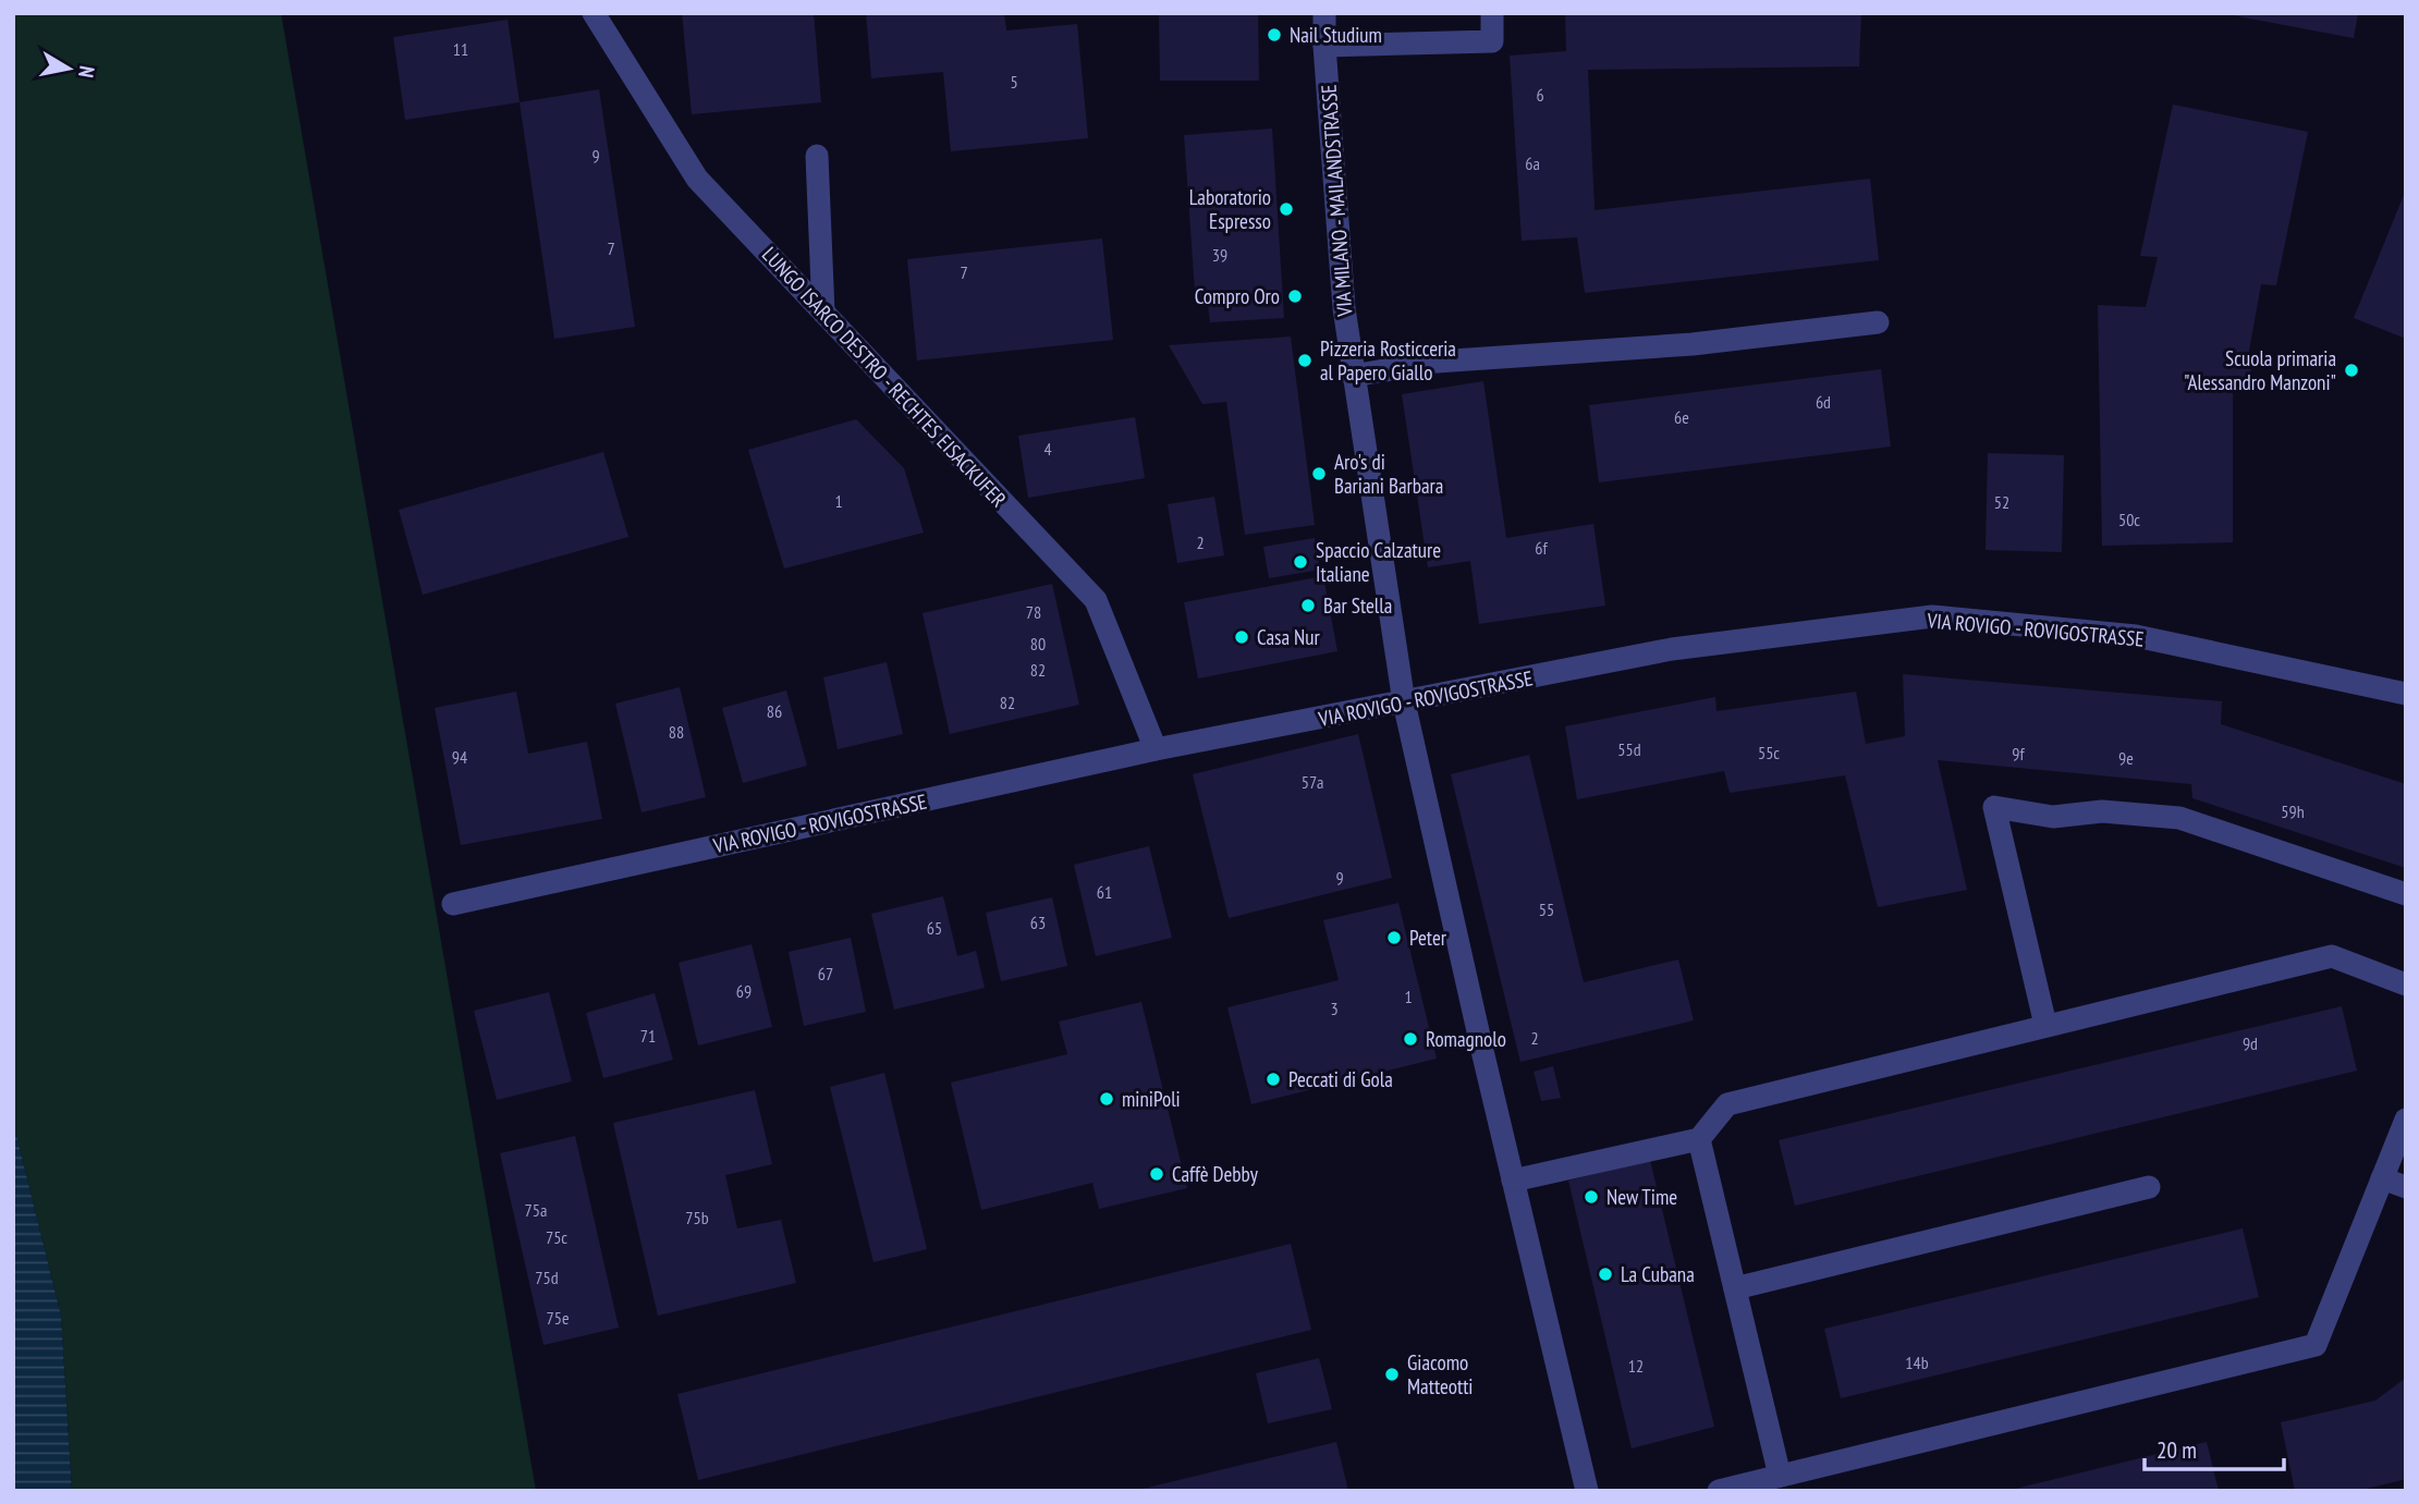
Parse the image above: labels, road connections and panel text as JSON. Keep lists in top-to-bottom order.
{
  "streets": {
    "street": ["VIA MILANO - MAILANDSTRASSE", "LUNGO ISARCO DESTRO - RECHTES EISACKUFER", "VIA ROVIGO - ROVIGOSTRASSE"]
  },
  "crossings": [
    ["VIA MILANO - MAILANDSTRASSE", "VIA ROVIGO - ROVIGOSTRASSE"],
    ["LUNGO ISARCO DESTRO - RECHTES EISACKUFER", "VIA ROVIGO - ROVIGOSTRASSE"]
  ],
  "places": [
    "Nail Studium",
    "Laboratorio Espresso",
    "Compro Oro",
    "Pizzeria Rosticceria al Papero Giallo",
    "Scuola primaria \"Alessandro Manzoni\"",
    "Aro's di Bariani Barbara",
    "Spaccio Calzature Italiane",
    "Bar Stella",
    "Casa Nur",
    "Peter",
    "Romagnolo",
    "Peccati di Gola",
    "miniPoli",
    "Caffè Debby",
    "New Time",
    "La Cubana",
    "Giacomo Matteotti"
  ],
  "house_numbers": [
    "11",
    "5",
    "6",
    "9",
    "6a",
    "7",
    "39",
    "7",
    "6d",
    "6e",
    "4",
    "1",
    "52",
    "50c",
    "2",
    "6f",
    "78",
    "80",
    "82",
    "82",
    "86",
    "88",
    "55d",
    "55c",
    "9f",
    "94",
    "9e",
    "57a",
    "59h",
    "9",
    "61",
    "55",
    "63",
    "65",
    "67",
    "69",
    "1",
    "3",
    "71",
    "2",
    "9d",
    "75a",
    "75b",
    "75c",
    "75d",
    "75e",
    "14b",
    "12"
  ],
  "scale_bar": "20 m",
  "north": "right"
}
